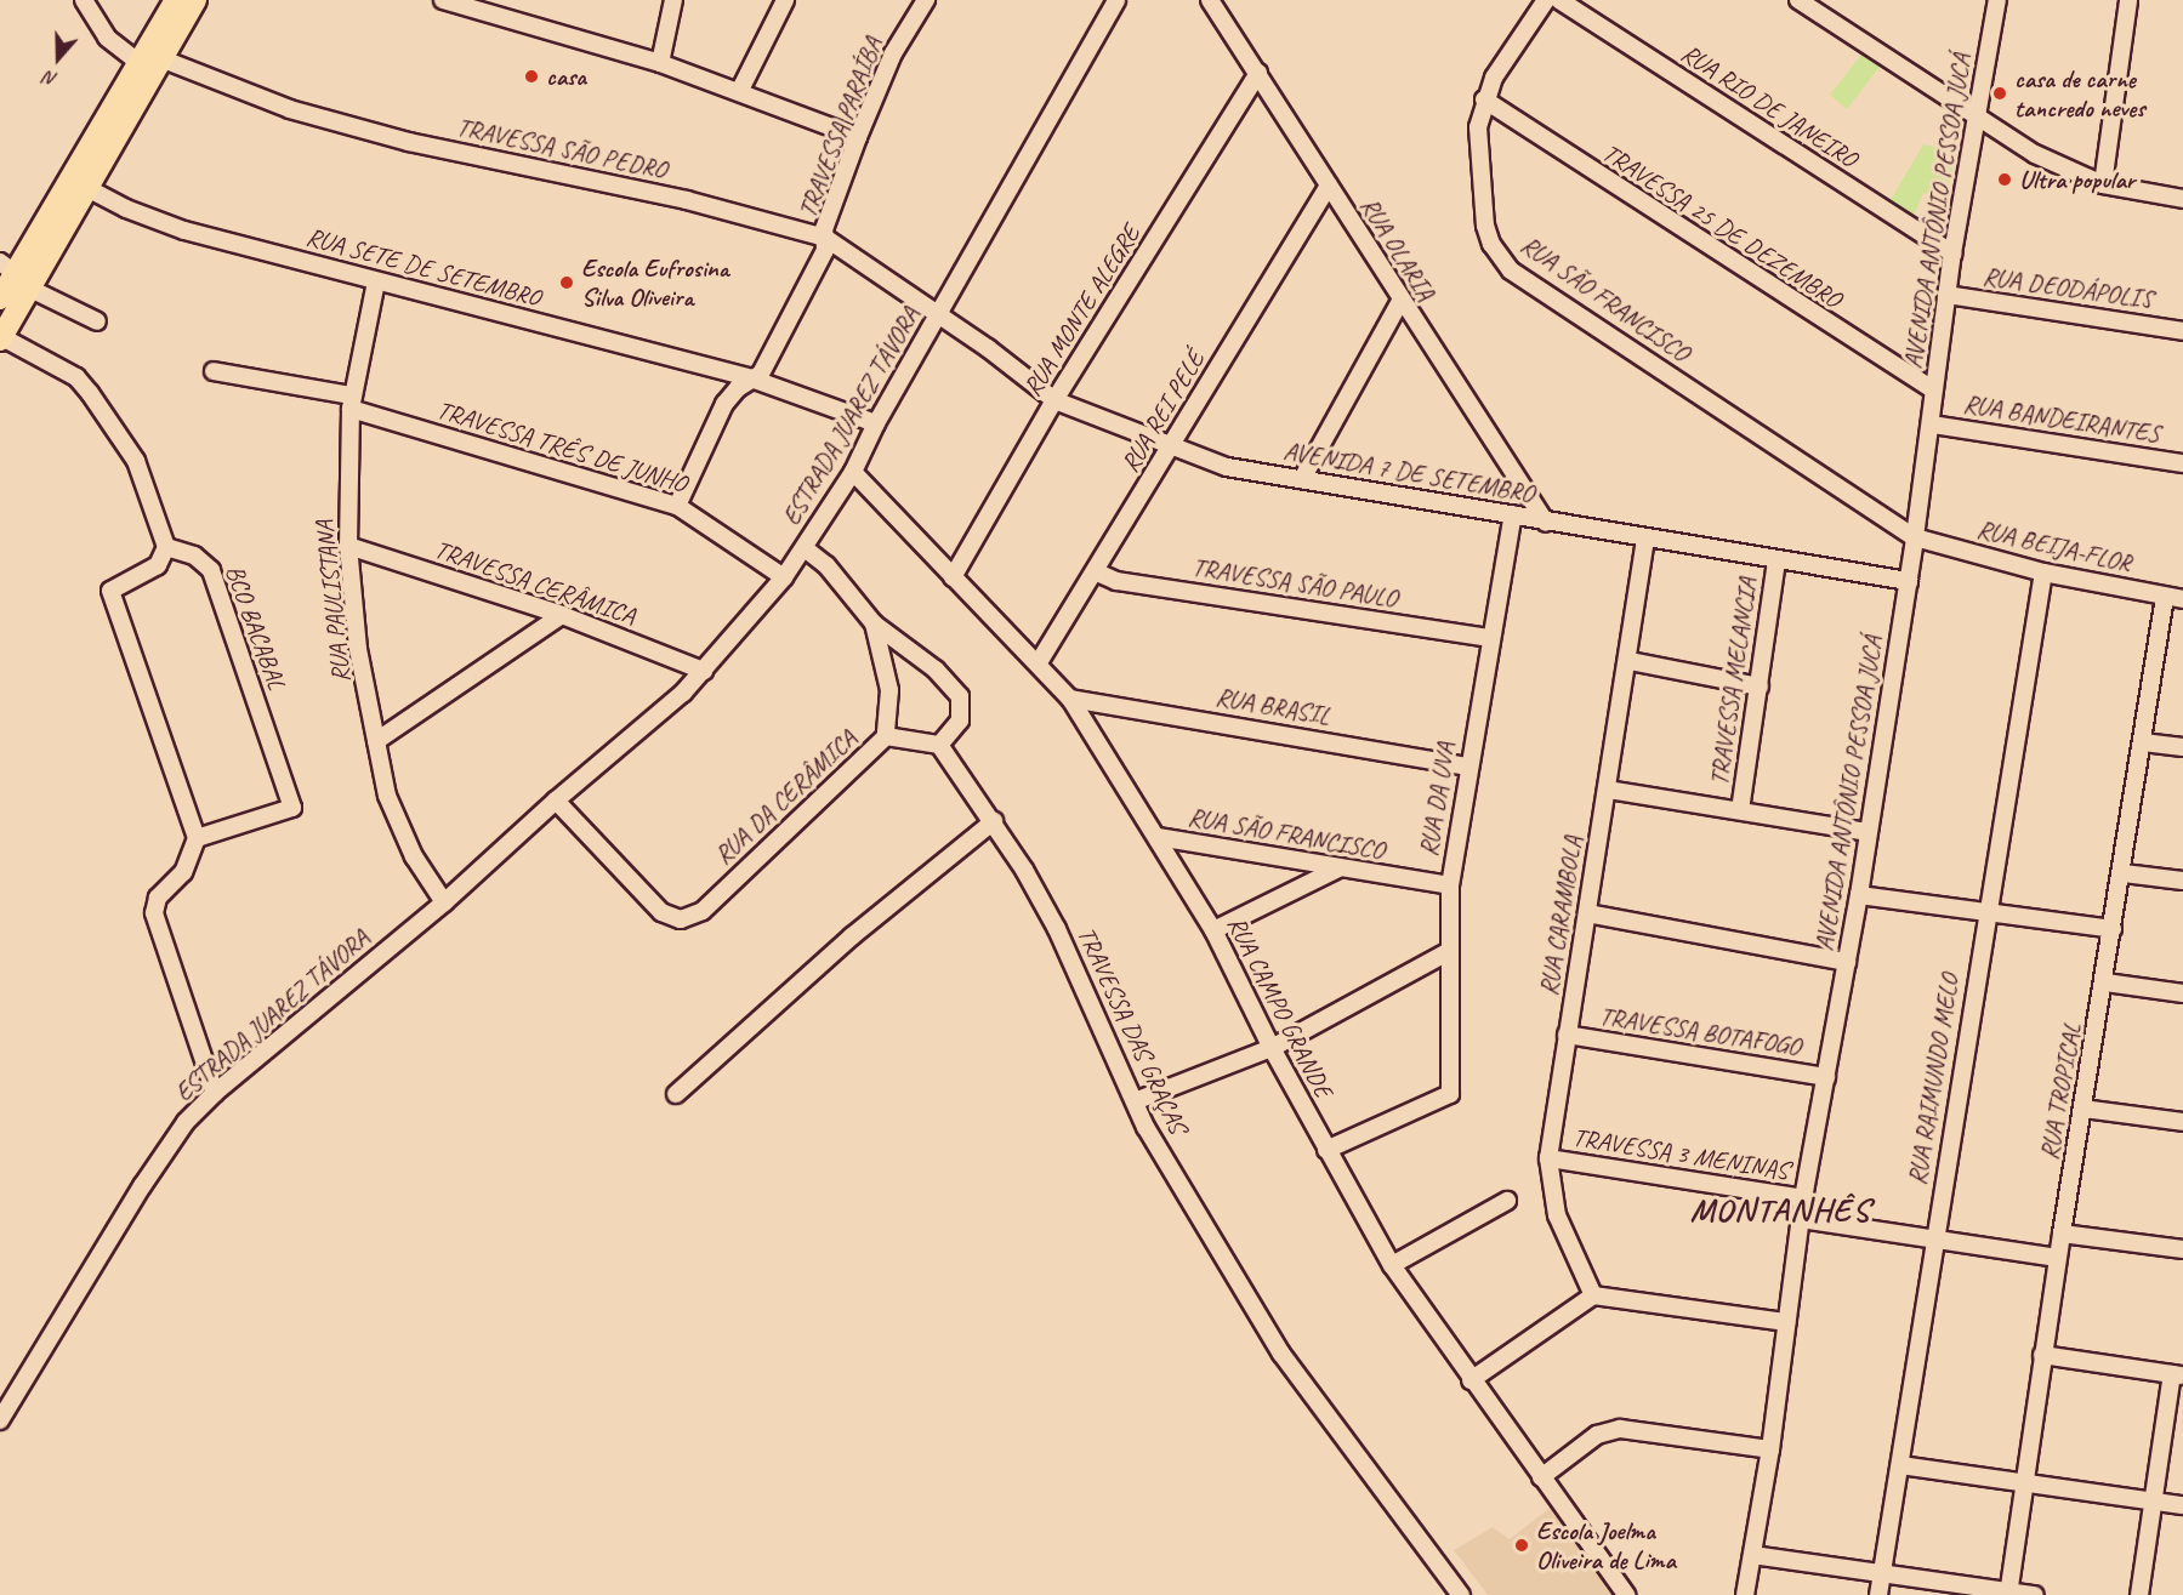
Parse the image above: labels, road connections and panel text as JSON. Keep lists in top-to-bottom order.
{
  "streets": {
    "street": [
      "RUA RIO DE JANEIRO",
      "TRAVESSA PARAÍBA",
      "TRAVESSA SÃO PEDRO",
      "AVENIDA ANTÔNIO PESSOA JUCÁ",
      "TRAVESSA 25 DE DEZEMBRO",
      "RUA OLARIA",
      "RUA SETE DE SETEMBRO",
      "RUA DEODÁPOLIS",
      "RUA SÃO FRANCISCO",
      "RUA MONTE ALEGRE",
      "RUA REI PELÉ",
      "ESTRADA JUAREZ TÁVORA",
      "RUA BANDEIRANTES",
      "TRAVESSA TRÊS DE JUNHO",
      "AVENIDA 7 DE SETEMBRO",
      "RUA BEIJA-FLOR",
      "TRAVESSA CERÂMICA",
      "TRAVESSA SÃO PAULO",
      "RUA PAULISTANA",
      "BCO BACABAL",
      "TRAVESSA MELANCIA",
      "RUA BRASIL",
      "RUA DA CERÂMICA",
      "RUA DA UVA",
      "RUA CARAMBOLA",
      "RUA CAMPO GRANDE",
      "TRAVESSA DAS GRAÇAS",
      "TRAVESSA BOTAFOGO",
      "RUA RAIMUNDO MELO",
      "RUA TROPICAL",
      "TRAVESSA 3 MENINAS"
    ]
  },
  "crossings": [
    ["RUA RIO DE JANEIRO", "AVENIDA ANTÔNIO PESSOA JUCÁ"],
    ["TRAVESSA PARAÍBA", "TRAVESSA SÃO PEDRO"],
    ["TRAVESSA PARAÍBA", "RUA SETE DE SETEMBRO"],
    ["TRAVESSA PARAÍBA", "TRAVESSA TRÊS DE JUNHO"],
    ["TRAVESSA SÃO PEDRO", "ESTRADA JUAREZ TÁVORA"],
    ["TRAVESSA SÃO PEDRO", "AVENIDA 7 DE SETEMBRO"],
    ["AVENIDA ANTÔNIO PESSOA JUCÁ", "TRAVESSA 25 DE DEZEMBRO"],
    ["AVENIDA ANTÔNIO PESSOA JUCÁ", "RUA DEODÁPOLIS"],
    ["AVENIDA ANTÔNIO PESSOA JUCÁ", "RUA SÃO FRANCISCO"],
    ["AVENIDA ANTÔNIO PESSOA JUCÁ", "RUA BANDEIRANTES"],
    ["AVENIDA ANTÔNIO PESSOA JUCÁ", "AVENIDA 7 DE SETEMBRO"],
    ["AVENIDA ANTÔNIO PESSOA JUCÁ", "RUA BEIJA-FLOR"],
    ["AVENIDA ANTÔNIO PESSOA JUCÁ", "TRAVESSA BOTAFOGO"],
    ["AVENIDA ANTÔNIO PESSOA JUCÁ", "TRAVESSA 3 MENINAS"],
    ["TRAVESSA 25 DE DEZEMBRO", "RUA SÃO FRANCISCO"],
    ["RUA OLARIA", "RUA MONTE ALEGRE"],
    ["RUA OLARIA", "RUA REI PELÉ"],
    ["RUA OLARIA", "AVENIDA 7 DE SETEMBRO"],
    ["RUA SETE DE SETEMBRO", "ESTRADA JUAREZ TÁVORA"],
    ["RUA SETE DE SETEMBRO", "RUA PAULISTANA"],
    ["RUA SÃO FRANCISCO", "RUA BEIJA-FLOR"],
    ["RUA SÃO FRANCISCO", "RUA DA UVA"],
    ["RUA SÃO FRANCISCO", "RUA CAMPO GRANDE"],
    ["RUA MONTE ALEGRE", "AVENIDA 7 DE SETEMBRO"],
    ["RUA MONTE ALEGRE", "RUA CAMPO GRANDE"],
    ["RUA REI PELÉ", "AVENIDA 7 DE SETEMBRO"],
    ["RUA REI PELÉ", "TRAVESSA SÃO PAULO"],
    ["RUA REI PELÉ", "RUA CAMPO GRANDE"],
    ["ESTRADA JUAREZ TÁVORA", "TRAVESSA TRÊS DE JUNHO"],
    ["ESTRADA JUAREZ TÁVORA", "AVENIDA 7 DE SETEMBRO"],
    ["ESTRADA JUAREZ TÁVORA", "TRAVESSA CERÂMICA"],
    ["ESTRADA JUAREZ TÁVORA", "RUA PAULISTANA"],
    ["ESTRADA JUAREZ TÁVORA", "RUA DA CERÂMICA"],
    ["ESTRADA JUAREZ TÁVORA", "RUA CAMPO GRANDE"],
    ["TRAVESSA TRÊS DE JUNHO", "RUA PAULISTANA"],
    ["AVENIDA 7 DE SETEMBRO", "TRAVESSA MELANCIA"],
    ["AVENIDA 7 DE SETEMBRO", "RUA DA UVA"],
    ["AVENIDA 7 DE SETEMBRO", "RUA CARAMBOLA"],
    ["RUA BEIJA-FLOR", "RUA RAIMUNDO MELO"],
    ["RUA BEIJA-FLOR", "RUA TROPICAL"],
    ["TRAVESSA CERÂMICA", "RUA PAULISTANA"],
    ["TRAVESSA SÃO PAULO", "RUA DA UVA"],
    ["RUA BRASIL", "RUA DA UVA"],
    ["RUA BRASIL", "RUA CAMPO GRANDE"],
    ["RUA DA CERÂMICA", "TRAVESSA DAS GRAÇAS"],
    ["RUA DA UVA", "RUA CAMPO GRANDE"],
    ["RUA CARAMBOLA", "TRAVESSA BOTAFOGO"],
    ["RUA CARAMBOLA", "TRAVESSA 3 MENINAS"]
  ],
  "districts": ["MONTANHÊS"],
  "places": [
    "casa",
    "casa de carne tancredo neves",
    "Ultra popular",
    "Escola Eufrosina Silva Oliveira",
    "Escola Joelma Oliveira de Lima"
  ],
  "north": "bottom"
}
